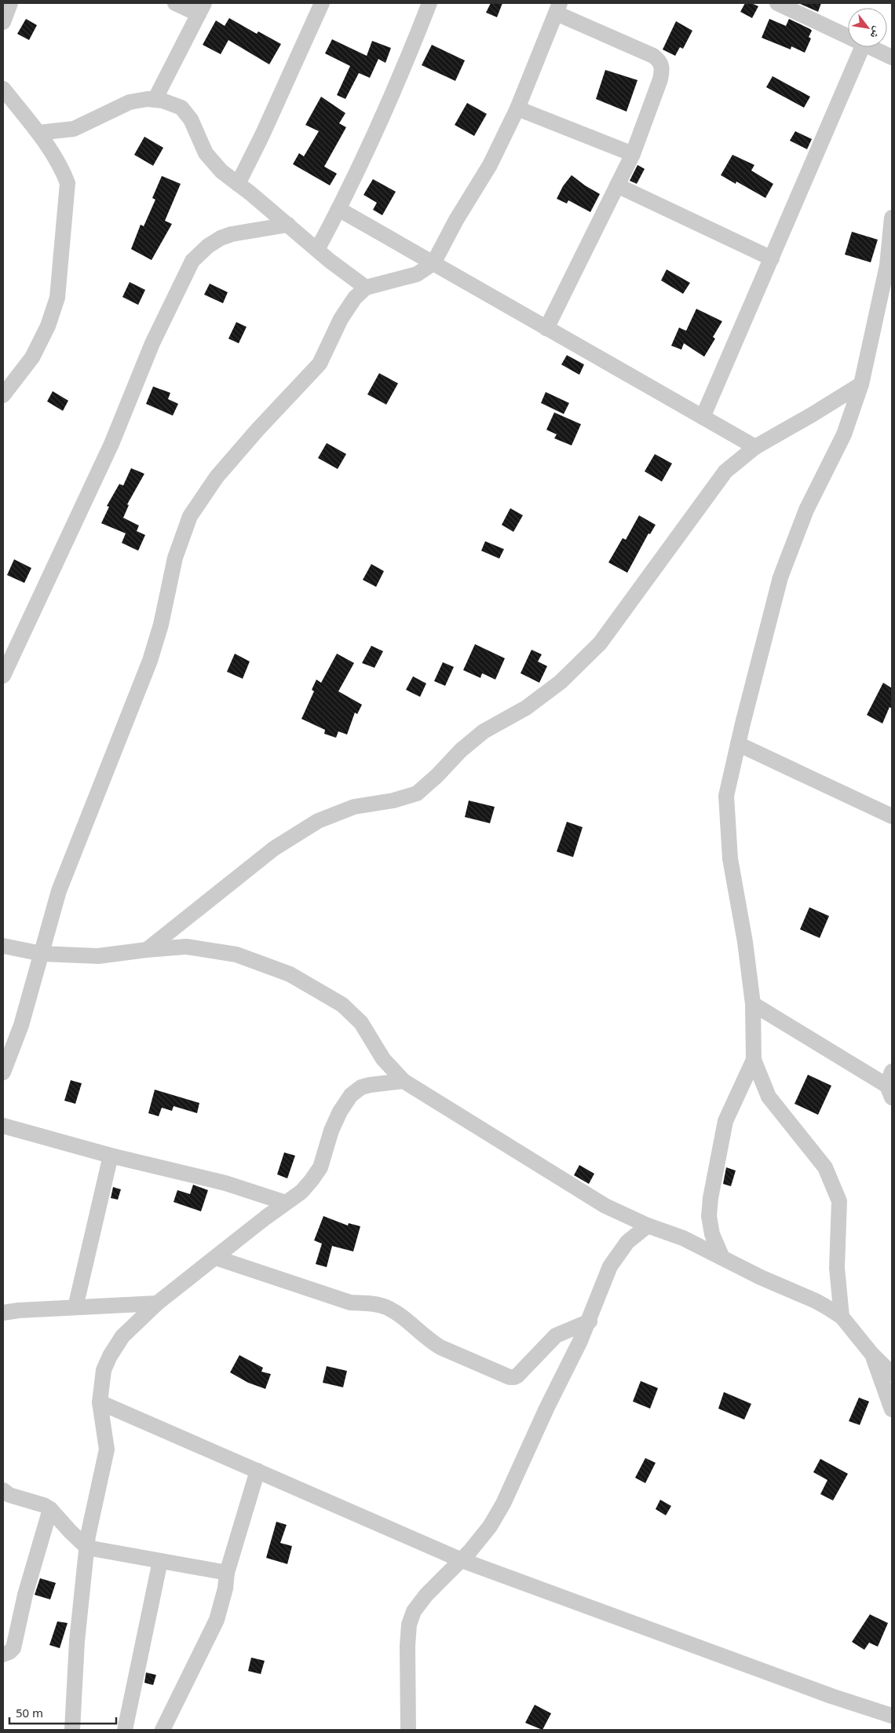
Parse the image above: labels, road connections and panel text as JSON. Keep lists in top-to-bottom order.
{
  "scale_bar": "50 m",
  "north": "bottom right"
}
